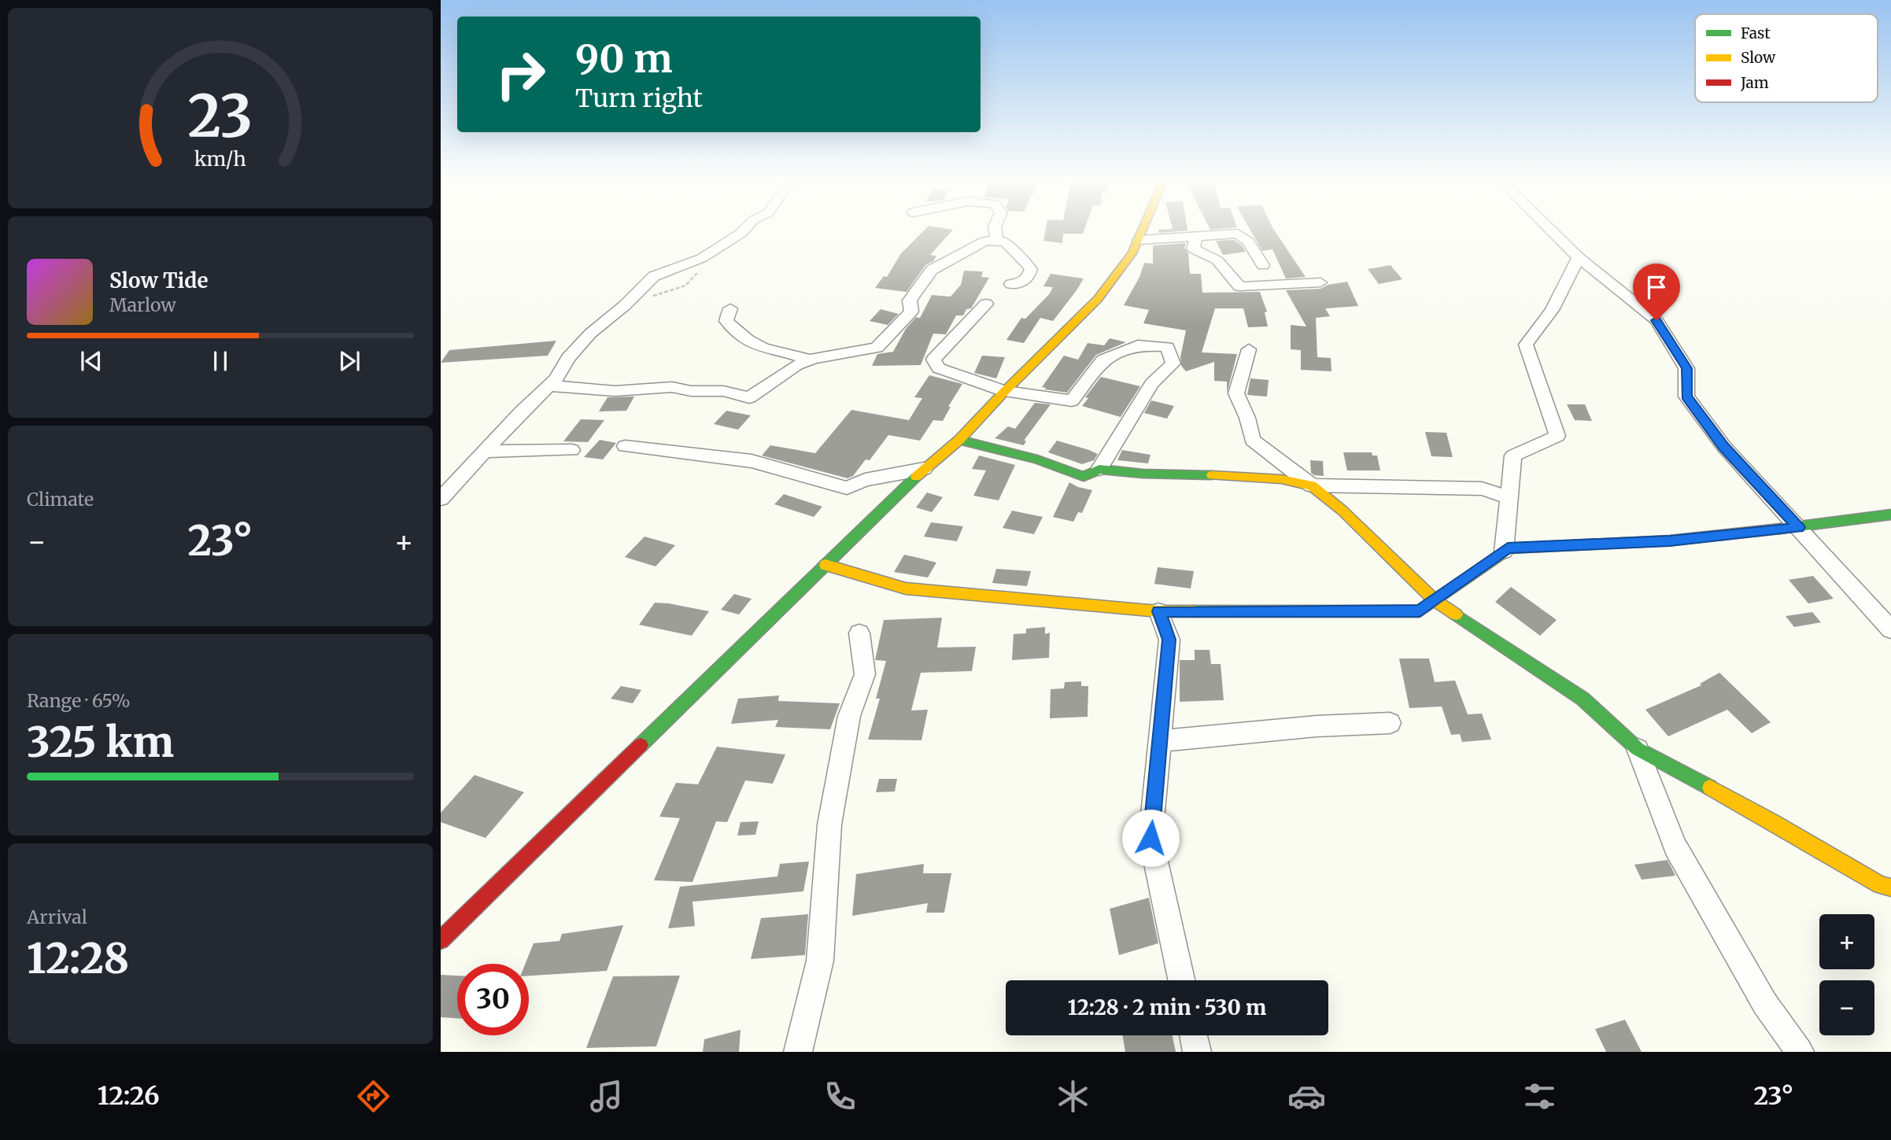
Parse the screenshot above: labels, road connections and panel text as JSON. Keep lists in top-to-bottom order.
{
  "legend": ["Fast", "Slow", "Jam"],
  "page": {
    "turn": ["90 m", "Turn right"],
    "song": ["Slow Tide", "Marlow"],
    "tile": [
      "Climate",
      ["Range · 65%", "325 km"],
      ["Arrival", "12:28"]
    ],
    "heat": ["−", "23°", "+"],
    "map_buttons": ["+", "−"],
    "limit": "30",
    "trip": "12:28 · 2 min · 530 m",
    "tabs": ["12:26", "23°"],
    "gauge": ["23", "km/h"]
  }
}
